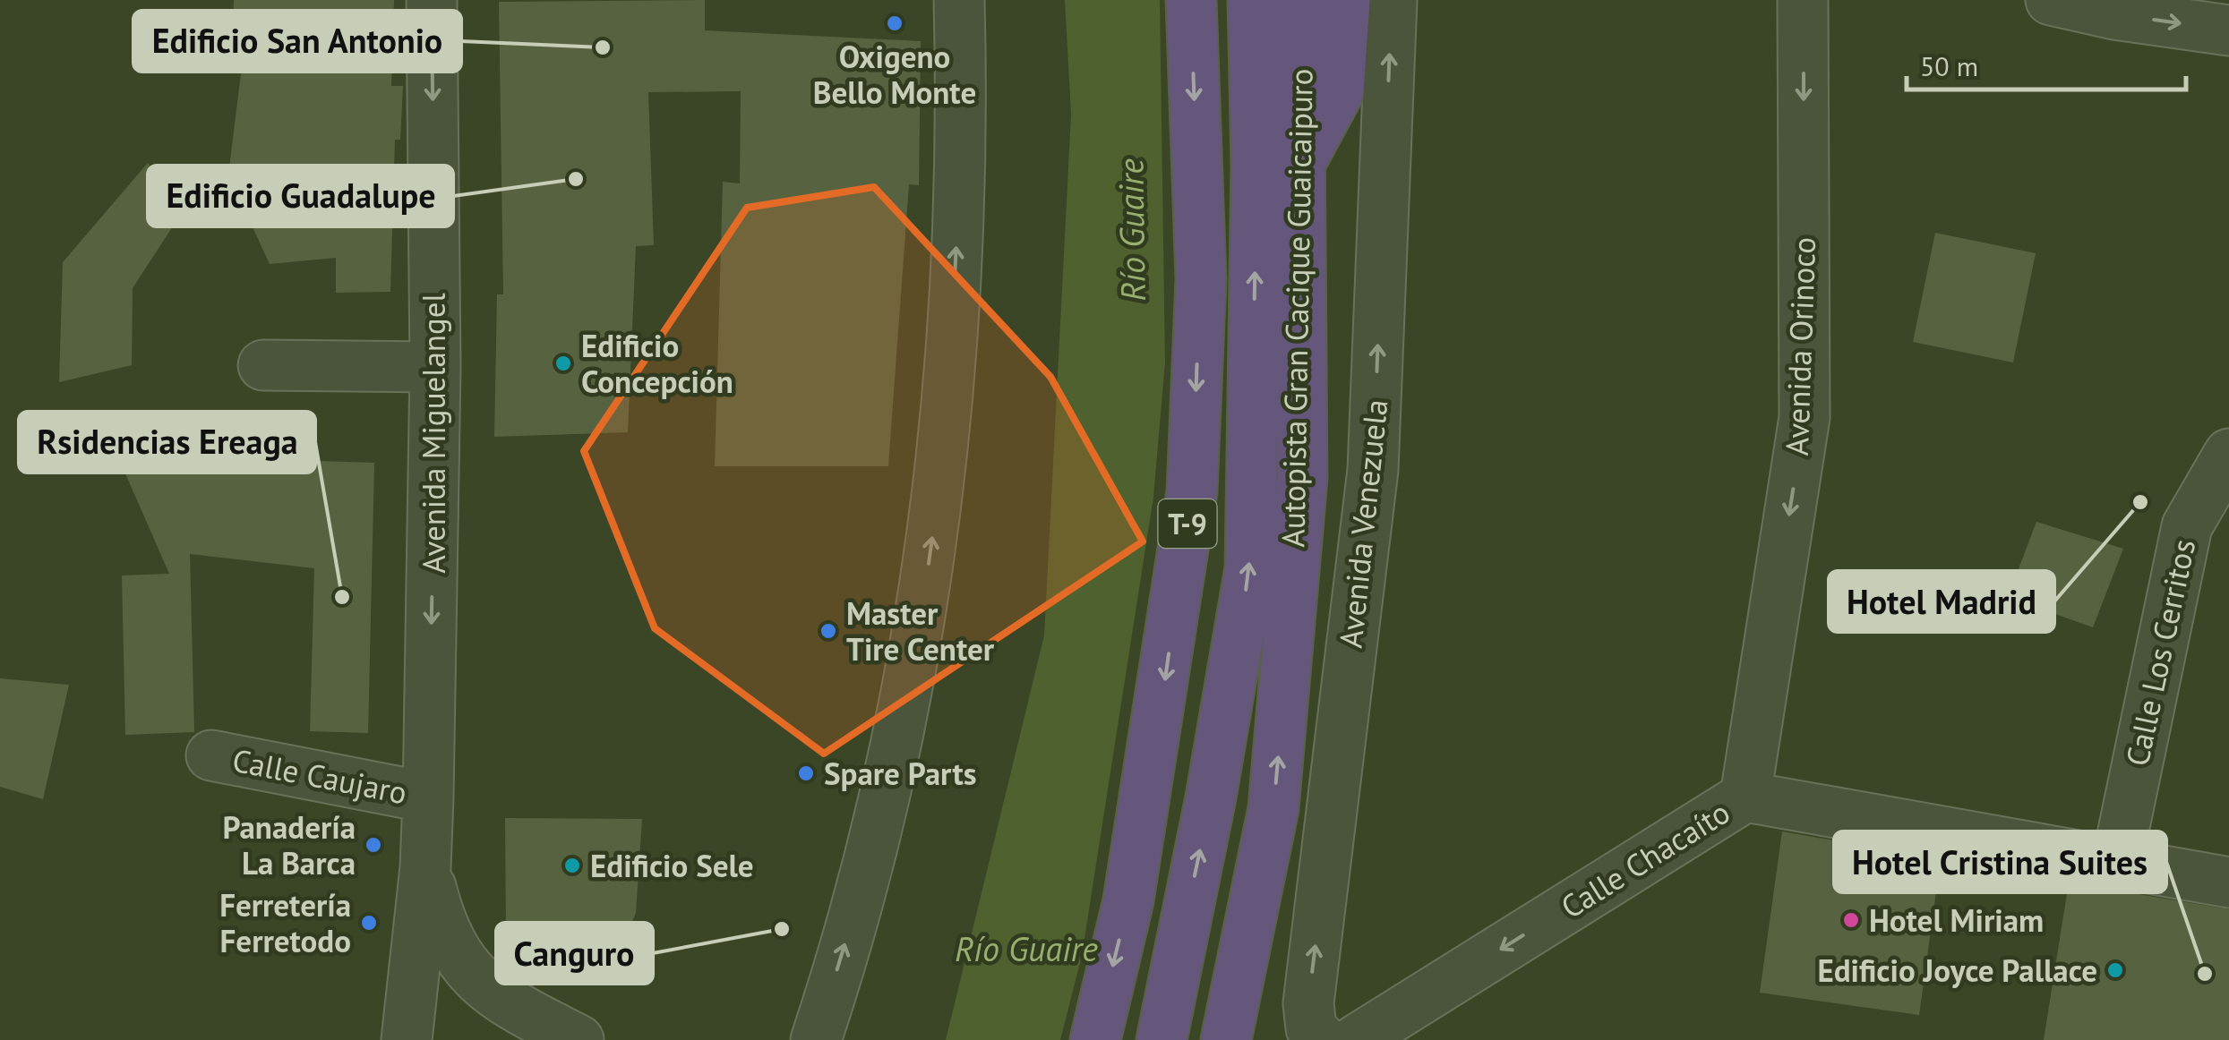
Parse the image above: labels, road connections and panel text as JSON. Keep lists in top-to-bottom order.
{
  "streets": {
    "highway": ["Autopista Gran Cacique Guaicaipuro", "T-9"],
    "street": [
      "Avenida Orinoco",
      "Avenida Miguelangel",
      "Avenida Venezuela",
      "Calle Los Cerritos",
      "Calle Caujaro",
      "Calle Chacaíto"
    ]
  },
  "crossings": [
    ["Avenida Orinoco", "Calle Chacaíto"],
    ["Avenida Miguelangel", "Calle Caujaro"],
    ["Calle Los Cerritos", "Calle Chacaíto"]
  ],
  "one_way": ["Avenida Orinoco", "Avenida Miguelangel", "Calle Chacaíto"],
  "water": ["Río Guaire"],
  "places": [
    "Oxigeno Bello Monte",
    "Edificio San Antonio",
    "Edificio Guadalupe",
    "Edificio Concepción",
    "Hotel Madrid",
    "Rsidencias Ereaga",
    "Master Tire Center",
    "Spare Parts",
    "Panadería La Barca",
    "Edificio Sele",
    "Hotel Miriam",
    "Ferretería Ferretodo",
    "Canguro",
    "Edificio Joyce Pallace",
    "Hotel Cristina Suites"
  ],
  "scale_bar": "50 m"
}
